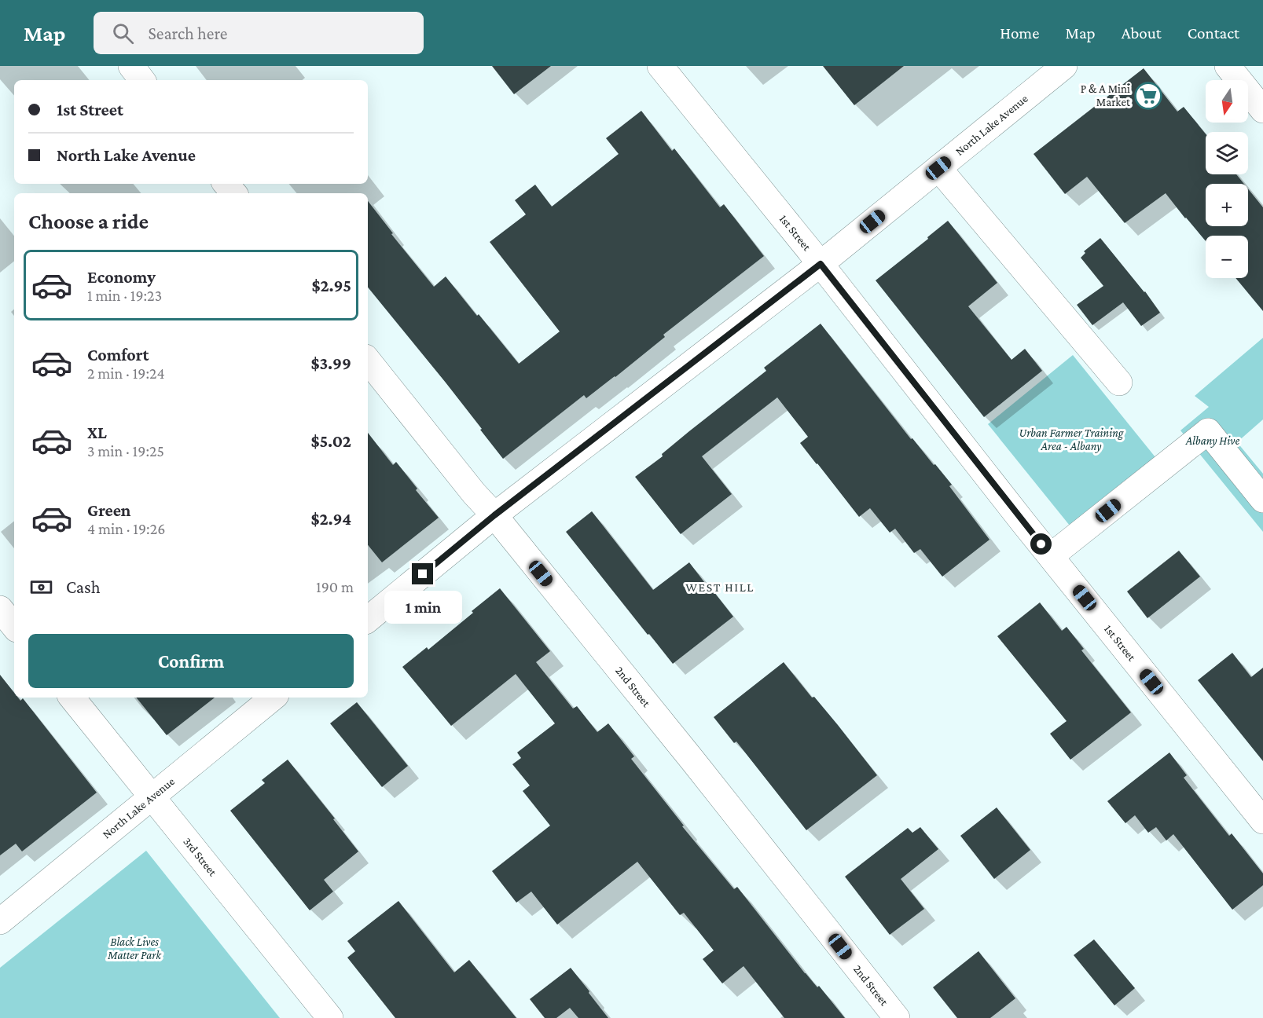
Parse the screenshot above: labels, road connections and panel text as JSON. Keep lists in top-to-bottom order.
{
  "streets": {
    "street": [
      "North Lake Avenue",
      "1st Street",
      "2nd Street",
      "3rd Street"
    ]
  },
  "crossings": [
    ["North Lake Avenue", "1st Street"],
    ["North Lake Avenue", "2nd Street"],
    ["North Lake Avenue", "3rd Street"]
  ],
  "districts": ["WEST HILL"],
  "parks": ["Urban Farmer Training Area - Albany", "Albany Hive", "Black Lives Matter Park"],
  "places": {
    "supermarket": ["P & A Mini Market"]
  },
  "north": "bottom",
  "page": {
    "header": "Map",
    "search": "Search here",
    "nav": [
      "Home",
      "Map",
      "About",
      "Contact"
    ],
    "map_buttons": ["+", "−"],
    "banner": ["1st Street", "North Lake Avenue"],
    "heading": "Choose a ride",
    "list": [
      {
        "name": "Economy",
        "note": "1 min · 19:23",
        "value": "$2.95"
      },
      {
        "name": "Comfort",
        "note": "2 min · 19:24",
        "value": "$3.99"
      },
      {
        "name": "XL",
        "note": "3 min · 19:25",
        "value": "$5.02"
      },
      {
        "name": "Green",
        "note": "4 min · 19:26",
        "value": "$2.94"
      }
    ],
    "pay": ["Cash", "190 m"],
    "bubble": "1 min",
    "buttons": "Confirm"
  }
}
